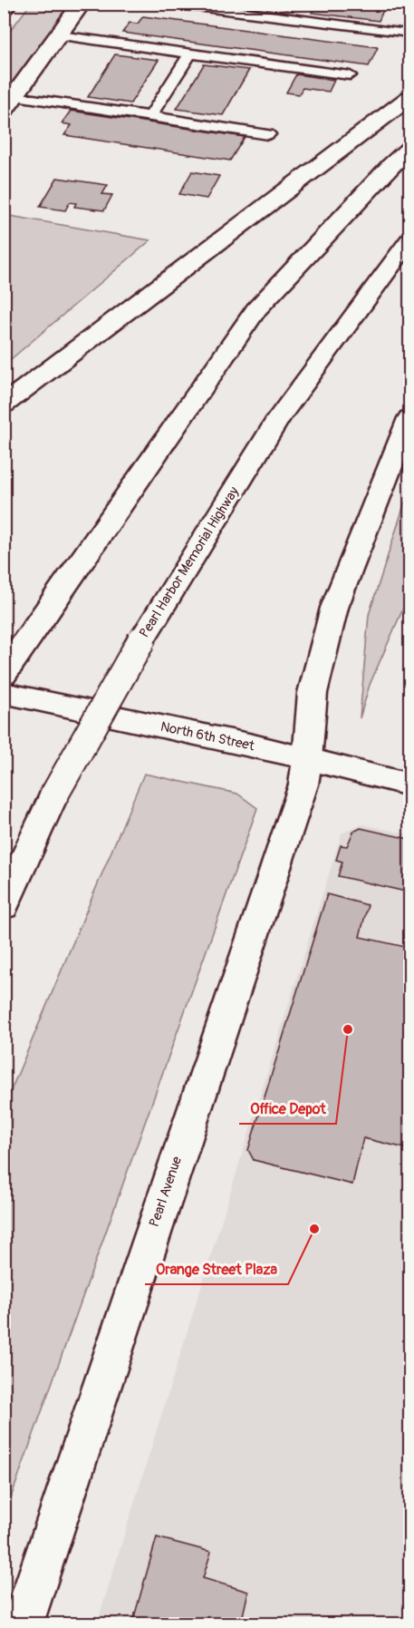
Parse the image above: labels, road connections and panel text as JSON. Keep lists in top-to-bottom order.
{
  "streets": {
    "main road": ["Pearl Harbor Memorial Highway", "North 6th Street", "Pearl Avenue"]
  },
  "crossings": [
    ["North 6th Street", "Pearl Avenue"]
  ],
  "places": ["Office Depot", "Orange Street Plaza"]
}
